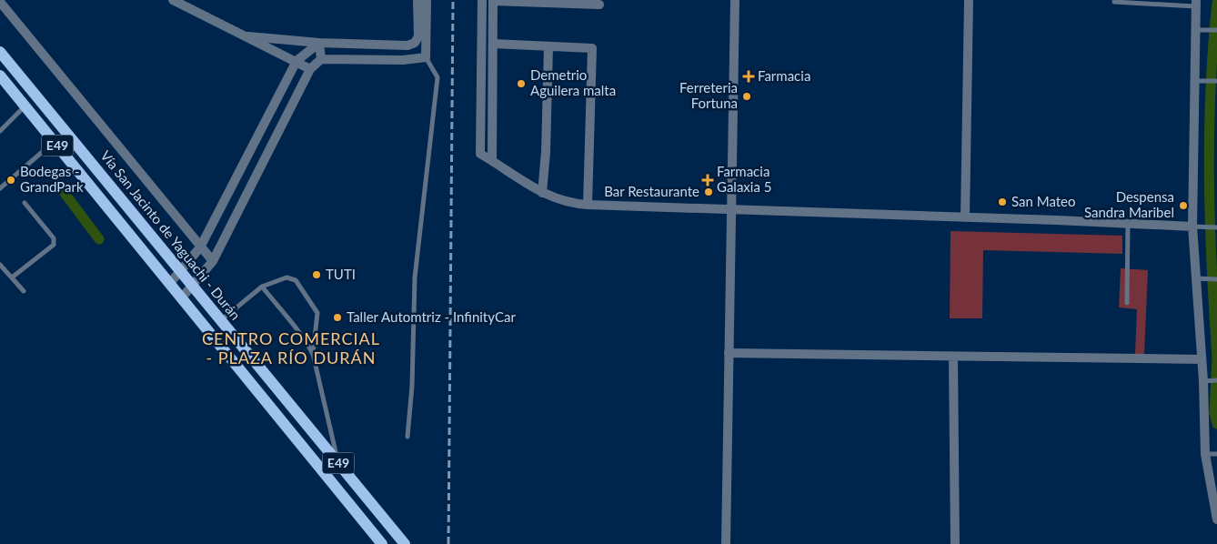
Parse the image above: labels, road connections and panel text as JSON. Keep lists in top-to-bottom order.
{
  "streets": {
    "main road": ["E49", "Vía San Jacinto de Yaguachi - Durán"]
  },
  "districts": ["CENTRO COMERCIAL - PLAZA RÍO DURÁN"],
  "places": {
    "health": ["Farmacia", "Farmacia Galaxia 5"],
    "other": [
      "Demetrio Aguilera malta",
      "Ferreteria Fortuna",
      "Bodegas - GrandPark",
      "Bar Restaurante",
      "San Mateo",
      "Despensa Sandra Maribel",
      "TUTI",
      "Taller Automtriz - InfinityCar"
    ]
  }
}
